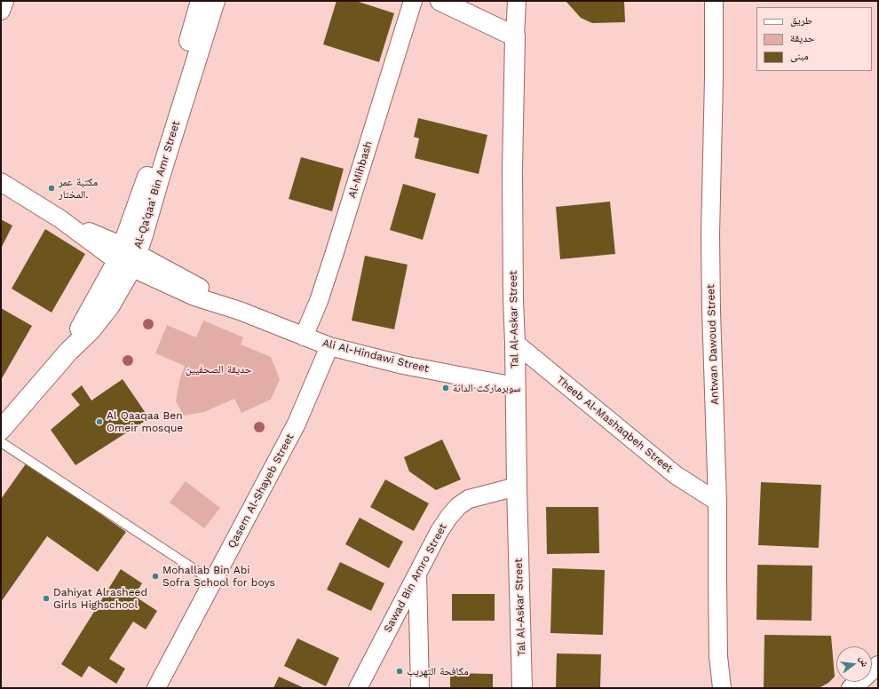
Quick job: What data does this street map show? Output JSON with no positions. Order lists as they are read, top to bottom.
{
  "streets": {
    "street": [
      "Al-Mihbash",
      "Al-Qa’qaa’ Bin Amr Street",
      "Tal Al-Askar Street",
      "Antwan Dawoud Street",
      "Ali Al-Hindawi Street",
      "Theeb Al-Mashaqbeh Street",
      "Qasem Al-Shayeb Street",
      "Sawad Bin Amro Street"
    ]
  },
  "crossings": [
    ["Al-Mihbash", "Ali Al-Hindawi Street"],
    ["Al-Qa’qaa’ Bin Amr Street", "Ali Al-Hindawi Street"],
    ["Tal Al-Askar Street", "Ali Al-Hindawi Street"],
    ["Tal Al-Askar Street", "Theeb Al-Mashaqbeh Street"],
    ["Tal Al-Askar Street", "Sawad Bin Amro Street"],
    ["Antwan Dawoud Street", "Theeb Al-Mashaqbeh Street"],
    ["Ali Al-Hindawi Street", "Qasem Al-Shayeb Street"]
  ],
  "parks": ["حديقة الصحفيين"],
  "places": [
    "مكتبة عمر المختار.",
    "سوبرماركت الدانة",
    "Al Qaaqaa Ben Omeir mosque",
    "Mohallab Bin Abi Sofra School for boys",
    "Dahiyat Alrasheed Girls Highschool",
    "مكافحة التهريب"
  ],
  "legend": ["طريق", "حديقة", "مبنى"],
  "north": "right"
}
